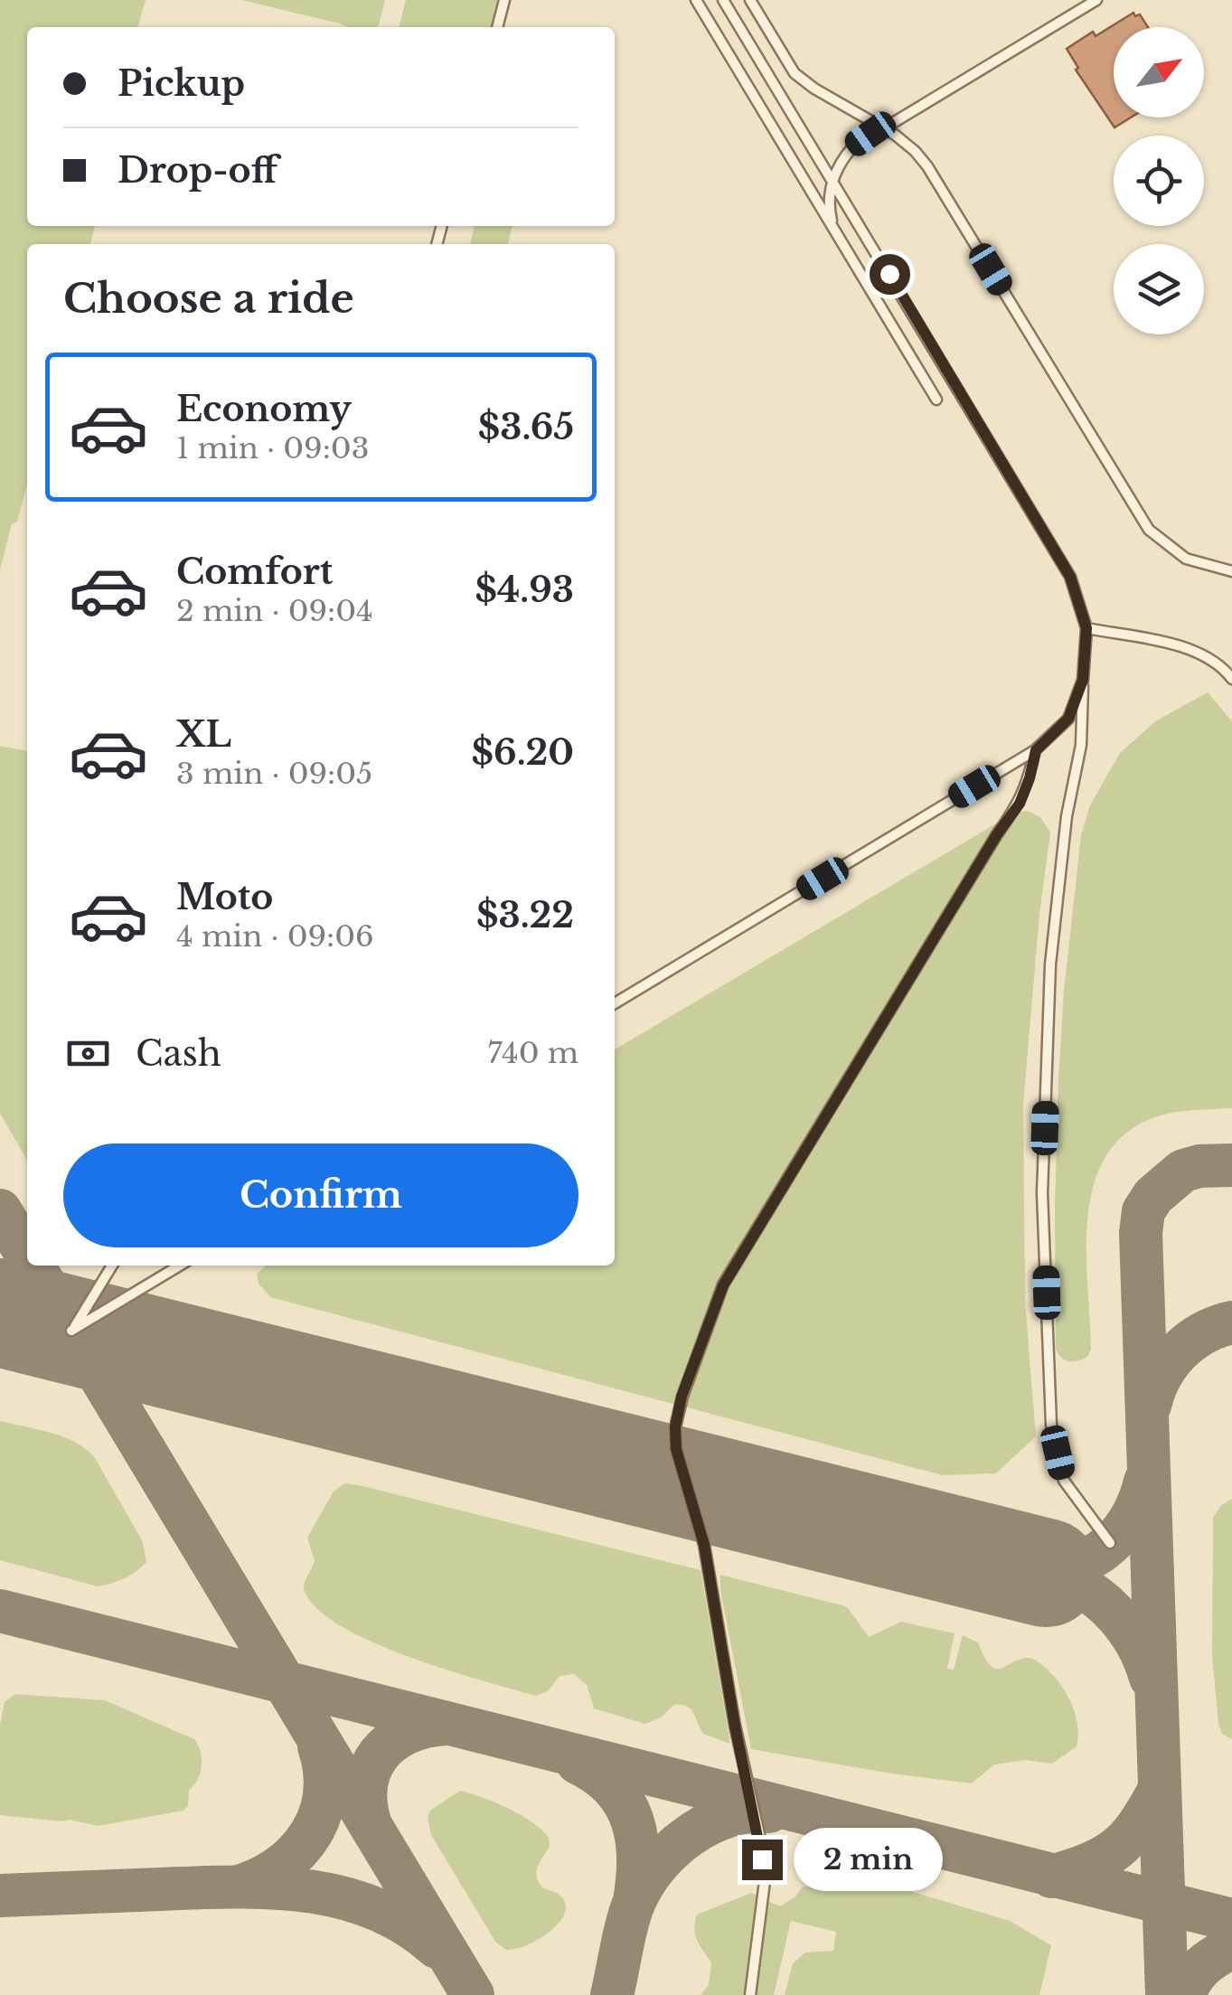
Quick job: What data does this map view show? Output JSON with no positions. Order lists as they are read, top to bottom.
{
  "north": "top right",
  "page": {
    "banner": ["Pickup", "Drop-off"],
    "heading": "Choose a ride",
    "list": [
      {
        "name": "Economy",
        "note": "1 min · 09:03",
        "value": "$3.65"
      },
      {
        "name": "Comfort",
        "note": "2 min · 09:04",
        "value": "$4.93"
      },
      {
        "name": "XL",
        "note": "3 min · 09:05",
        "value": "$6.20"
      },
      {
        "name": "Moto",
        "note": "4 min · 09:06",
        "value": "$3.22"
      }
    ],
    "pay": ["Cash", "740 m"],
    "buttons": "Confirm",
    "bubble": "2 min"
  }
}
